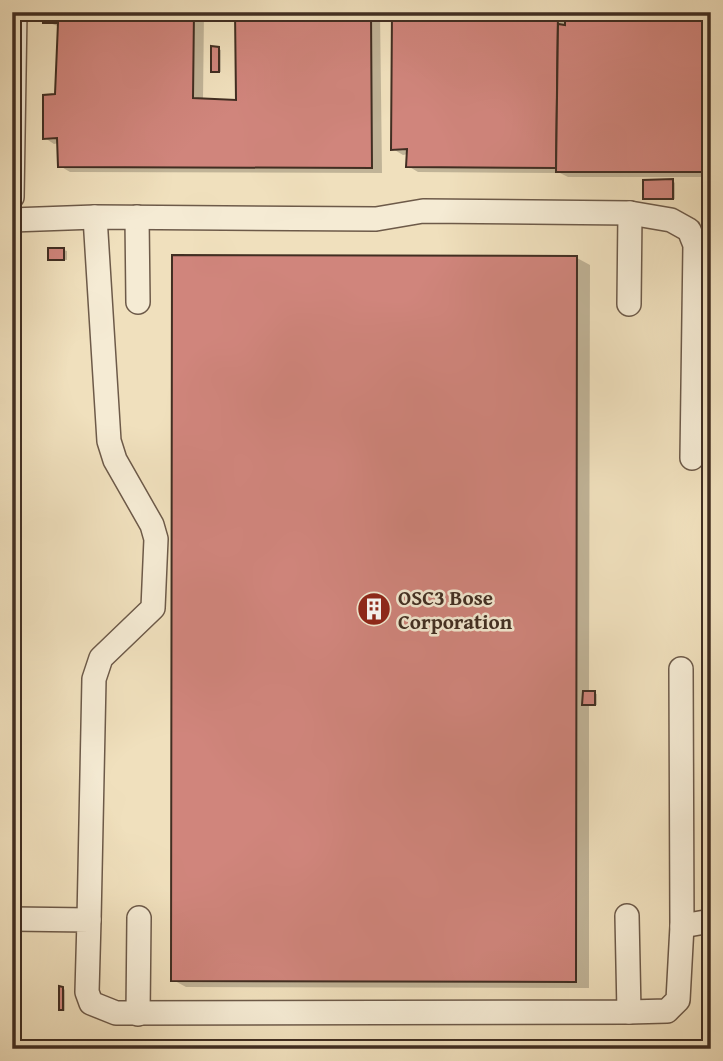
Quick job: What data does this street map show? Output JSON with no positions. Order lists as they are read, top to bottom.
{
  "places": {
    "building": ["OSC3 Bose Corporation"]
  }
}
